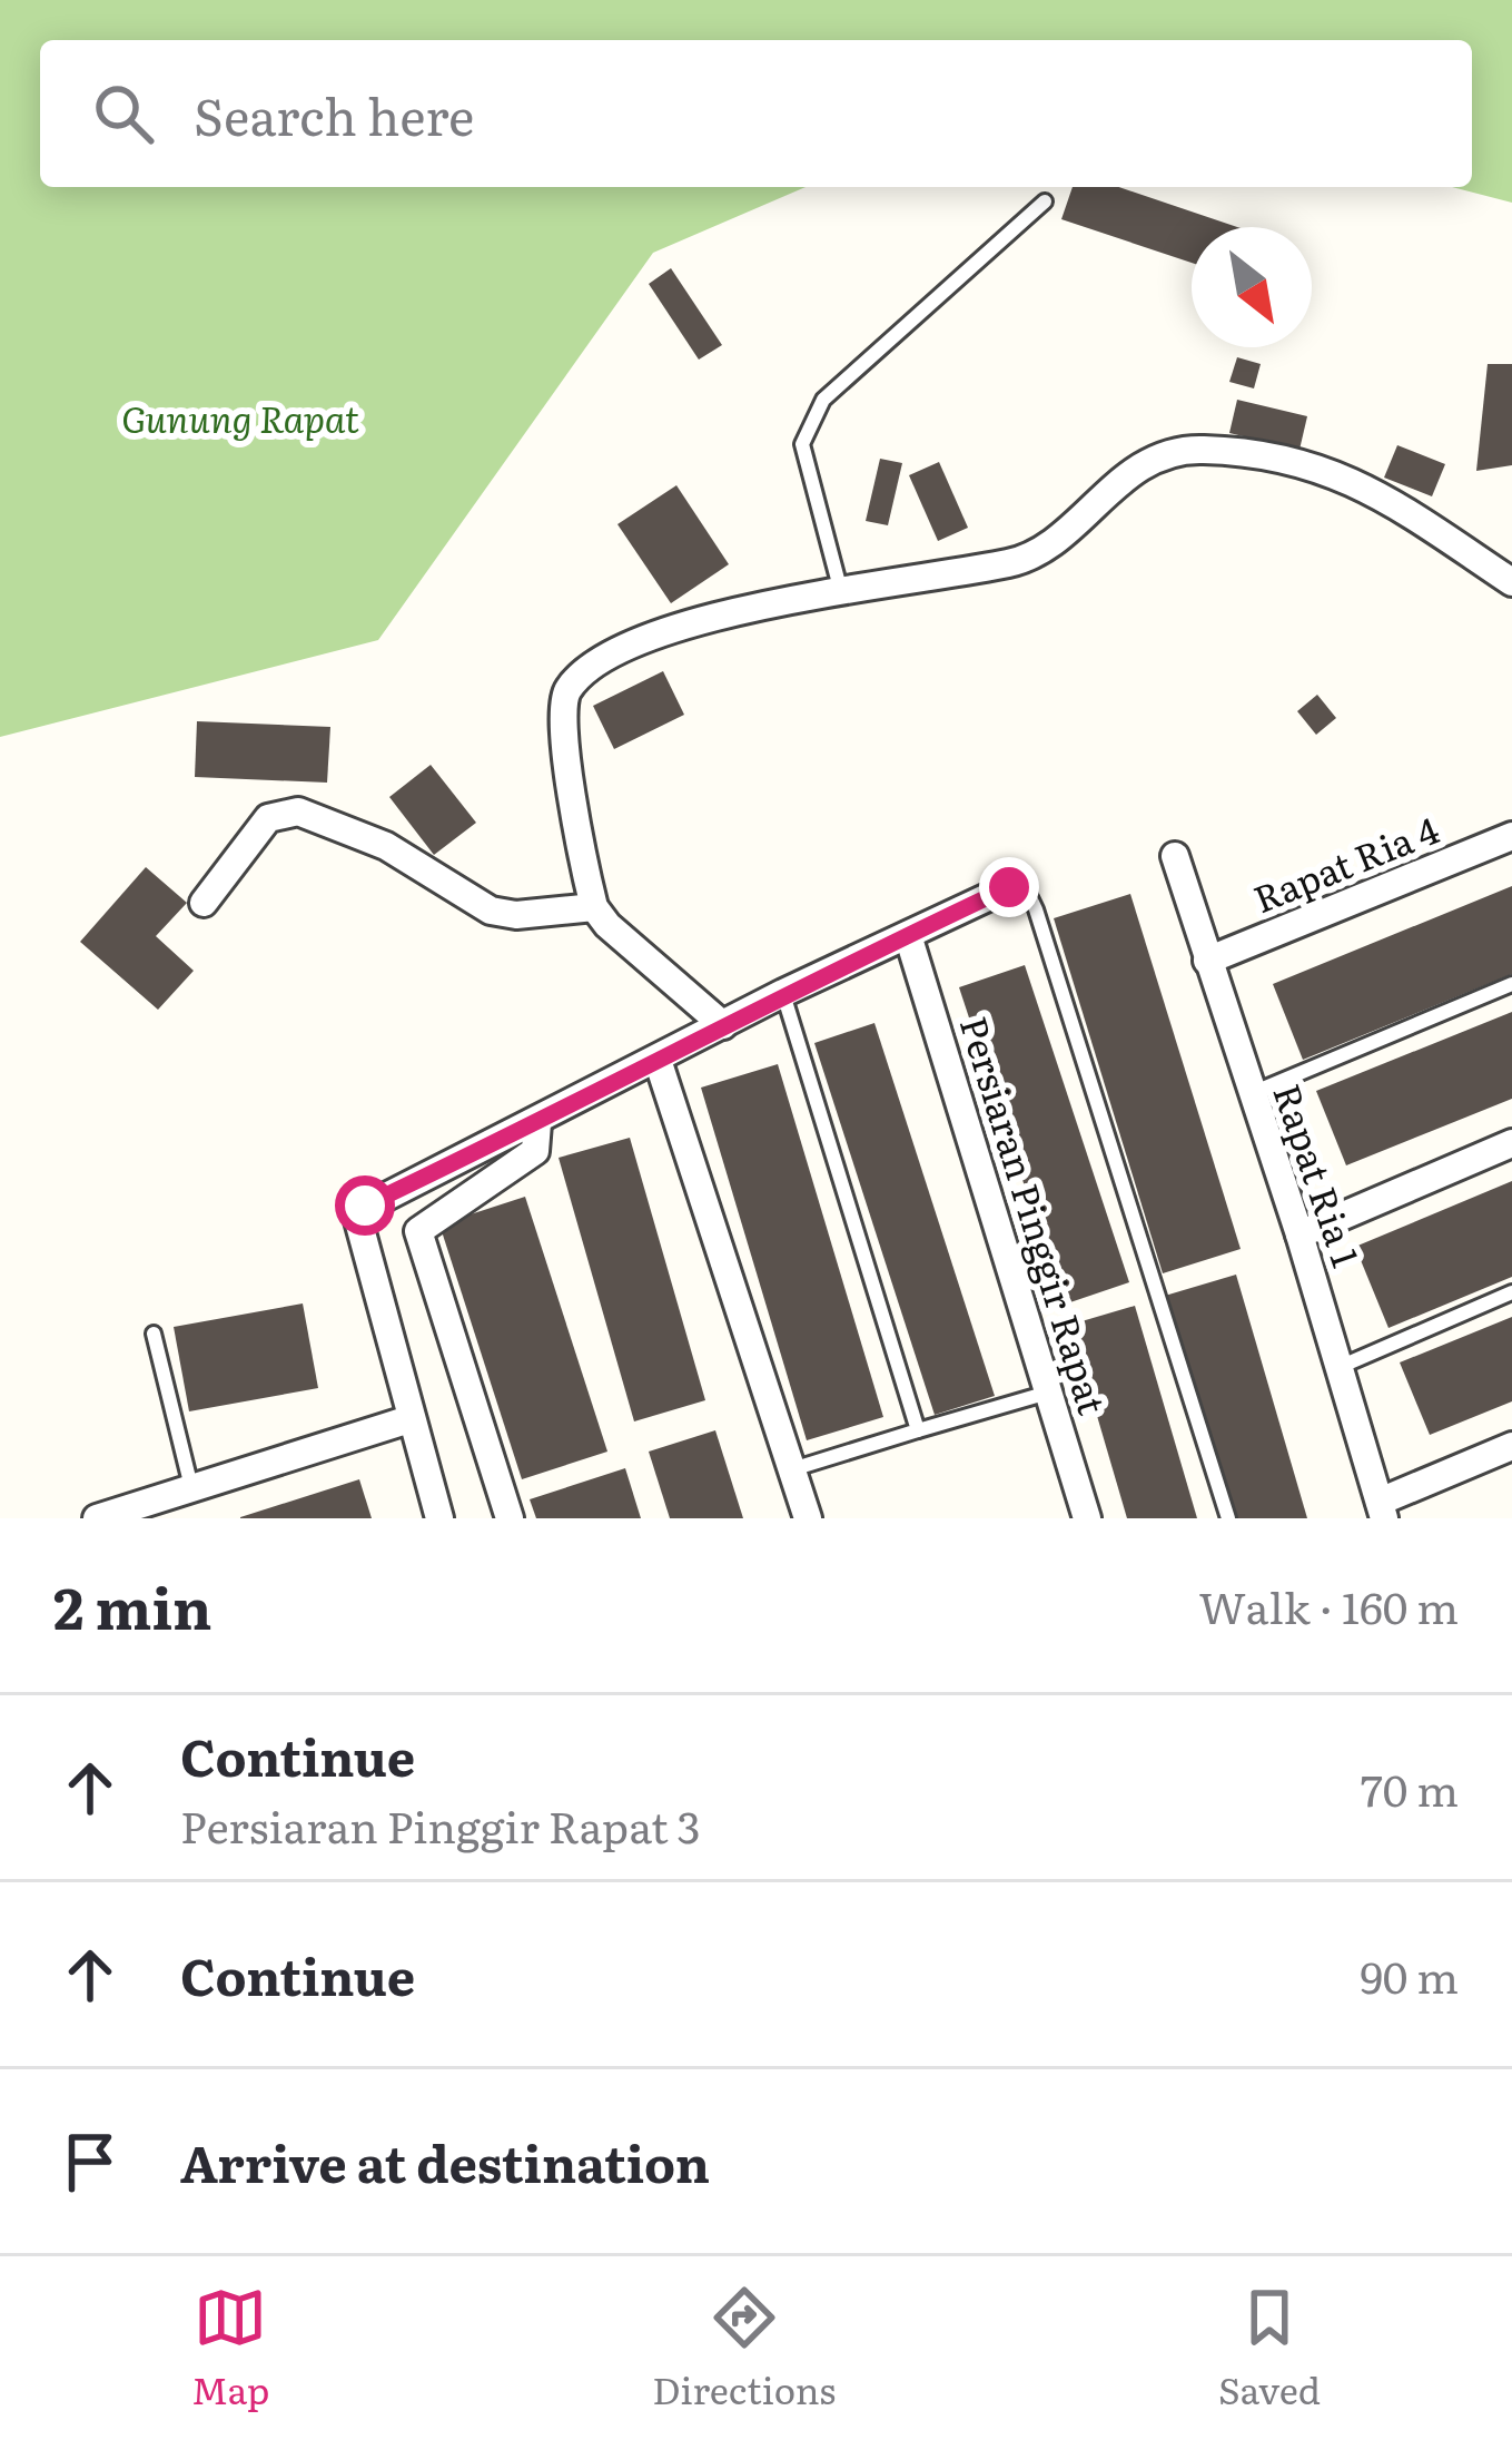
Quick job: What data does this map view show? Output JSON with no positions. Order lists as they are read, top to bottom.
{
  "streets": {
    "street": ["Rapat Ria 4", "Rapat Ria 1", "Persiaran Pinggir Rapat"]
  },
  "crossings": [
    ["Rapat Ria 4", "Rapat Ria 1"]
  ],
  "parks": ["Gunung Rapat"],
  "north": "bottom right",
  "page": {
    "search": "Search here",
    "heading": ["2 min", "Walk · 160 m"],
    "list": [
      ["Continue", "Persiaran Pinggir Rapat 3", "70 m"],
      ["Continue", "90 m"],
      "Arrive at destination"
    ],
    "nav": ["Map", "Directions", "Saved"]
  }
}
